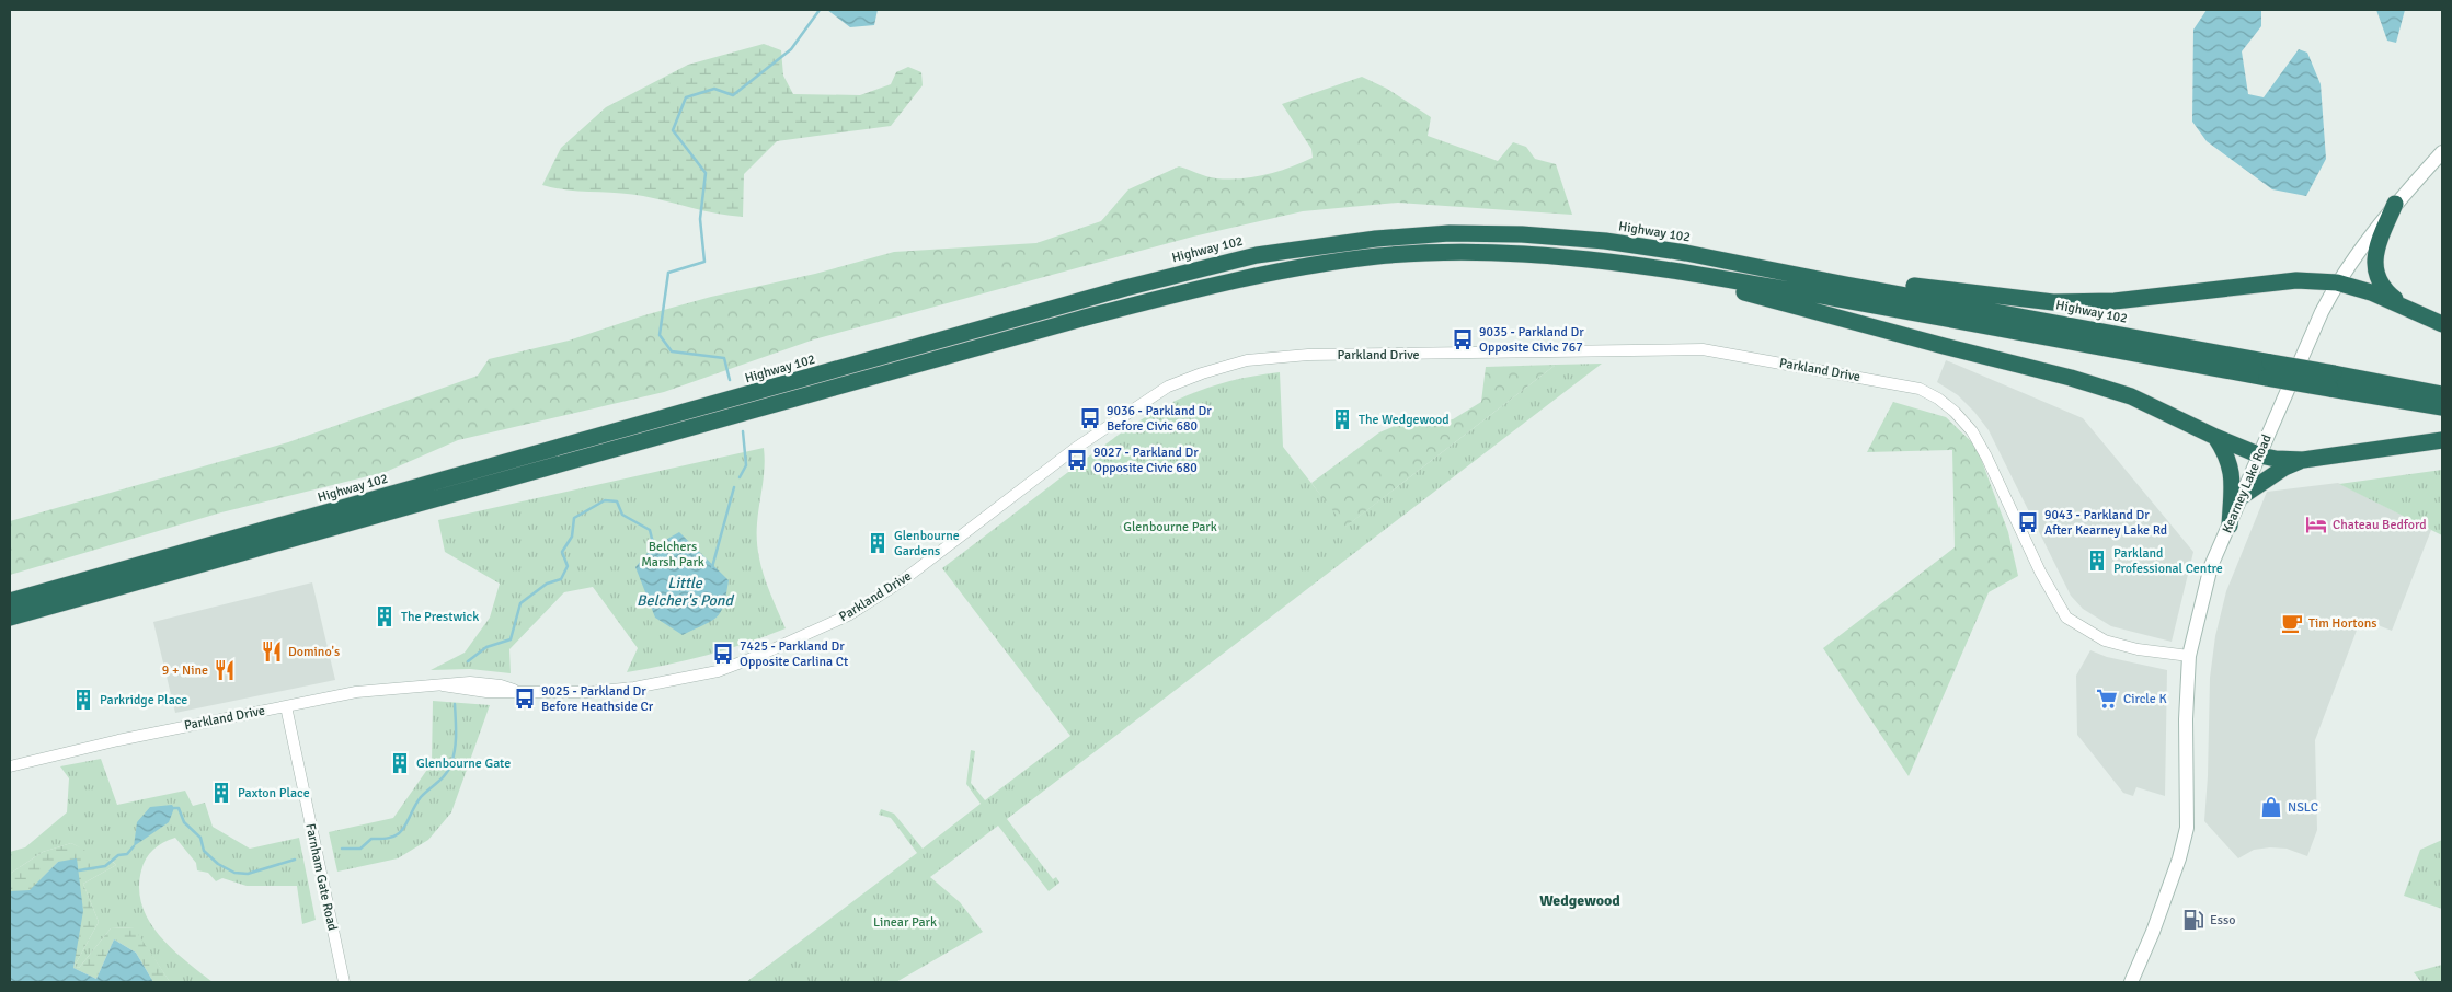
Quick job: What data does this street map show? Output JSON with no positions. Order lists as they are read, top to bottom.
{
  "streets": {
    "highway": ["Highway 102"],
    "main road": ["Kearney Lake Road"],
    "street": ["Parkland Drive", "Farnham Gate Road"]
  },
  "crossings": [
    ["Parkland Drive", "Kearney Lake Road"],
    ["Parkland Drive", "Farnham Gate Road"]
  ],
  "districts": ["Wedgewood"],
  "water": ["Little Belcher's Pond"],
  "parks": ["Glenbourne Park", "Belchers Marsh Park", "Linear Park"],
  "places": {
    "bus stop": [
      "9035 - Parkland Dr Opposite Civic 767",
      "9036 - Parkland Dr Before Civic 680",
      "9027 - Parkland Dr Opposite Civic 680",
      "9043 - Parkland Dr After Kearney Lake Rd",
      "7425 - Parkland Dr Opposite Carlina Ct",
      "9025 - Parkland Dr Before Heathside Cr"
    ],
    "building": [
      "The Wedgewood",
      "Glenbourne Gardens",
      "Parkland Professional Centre",
      "The Prestwick",
      "Parkridge Place",
      "Glenbourne Gate",
      "Paxton Place"
    ],
    "hotel": ["Chateau Bedford"],
    "cafe": ["Tim Hortons"],
    "restaurant": ["Domino's", "9 + Nine"],
    "supermarket": ["Circle K"],
    "shop": ["NSLC"],
    "fuel station": ["Esso"]
  }
}
